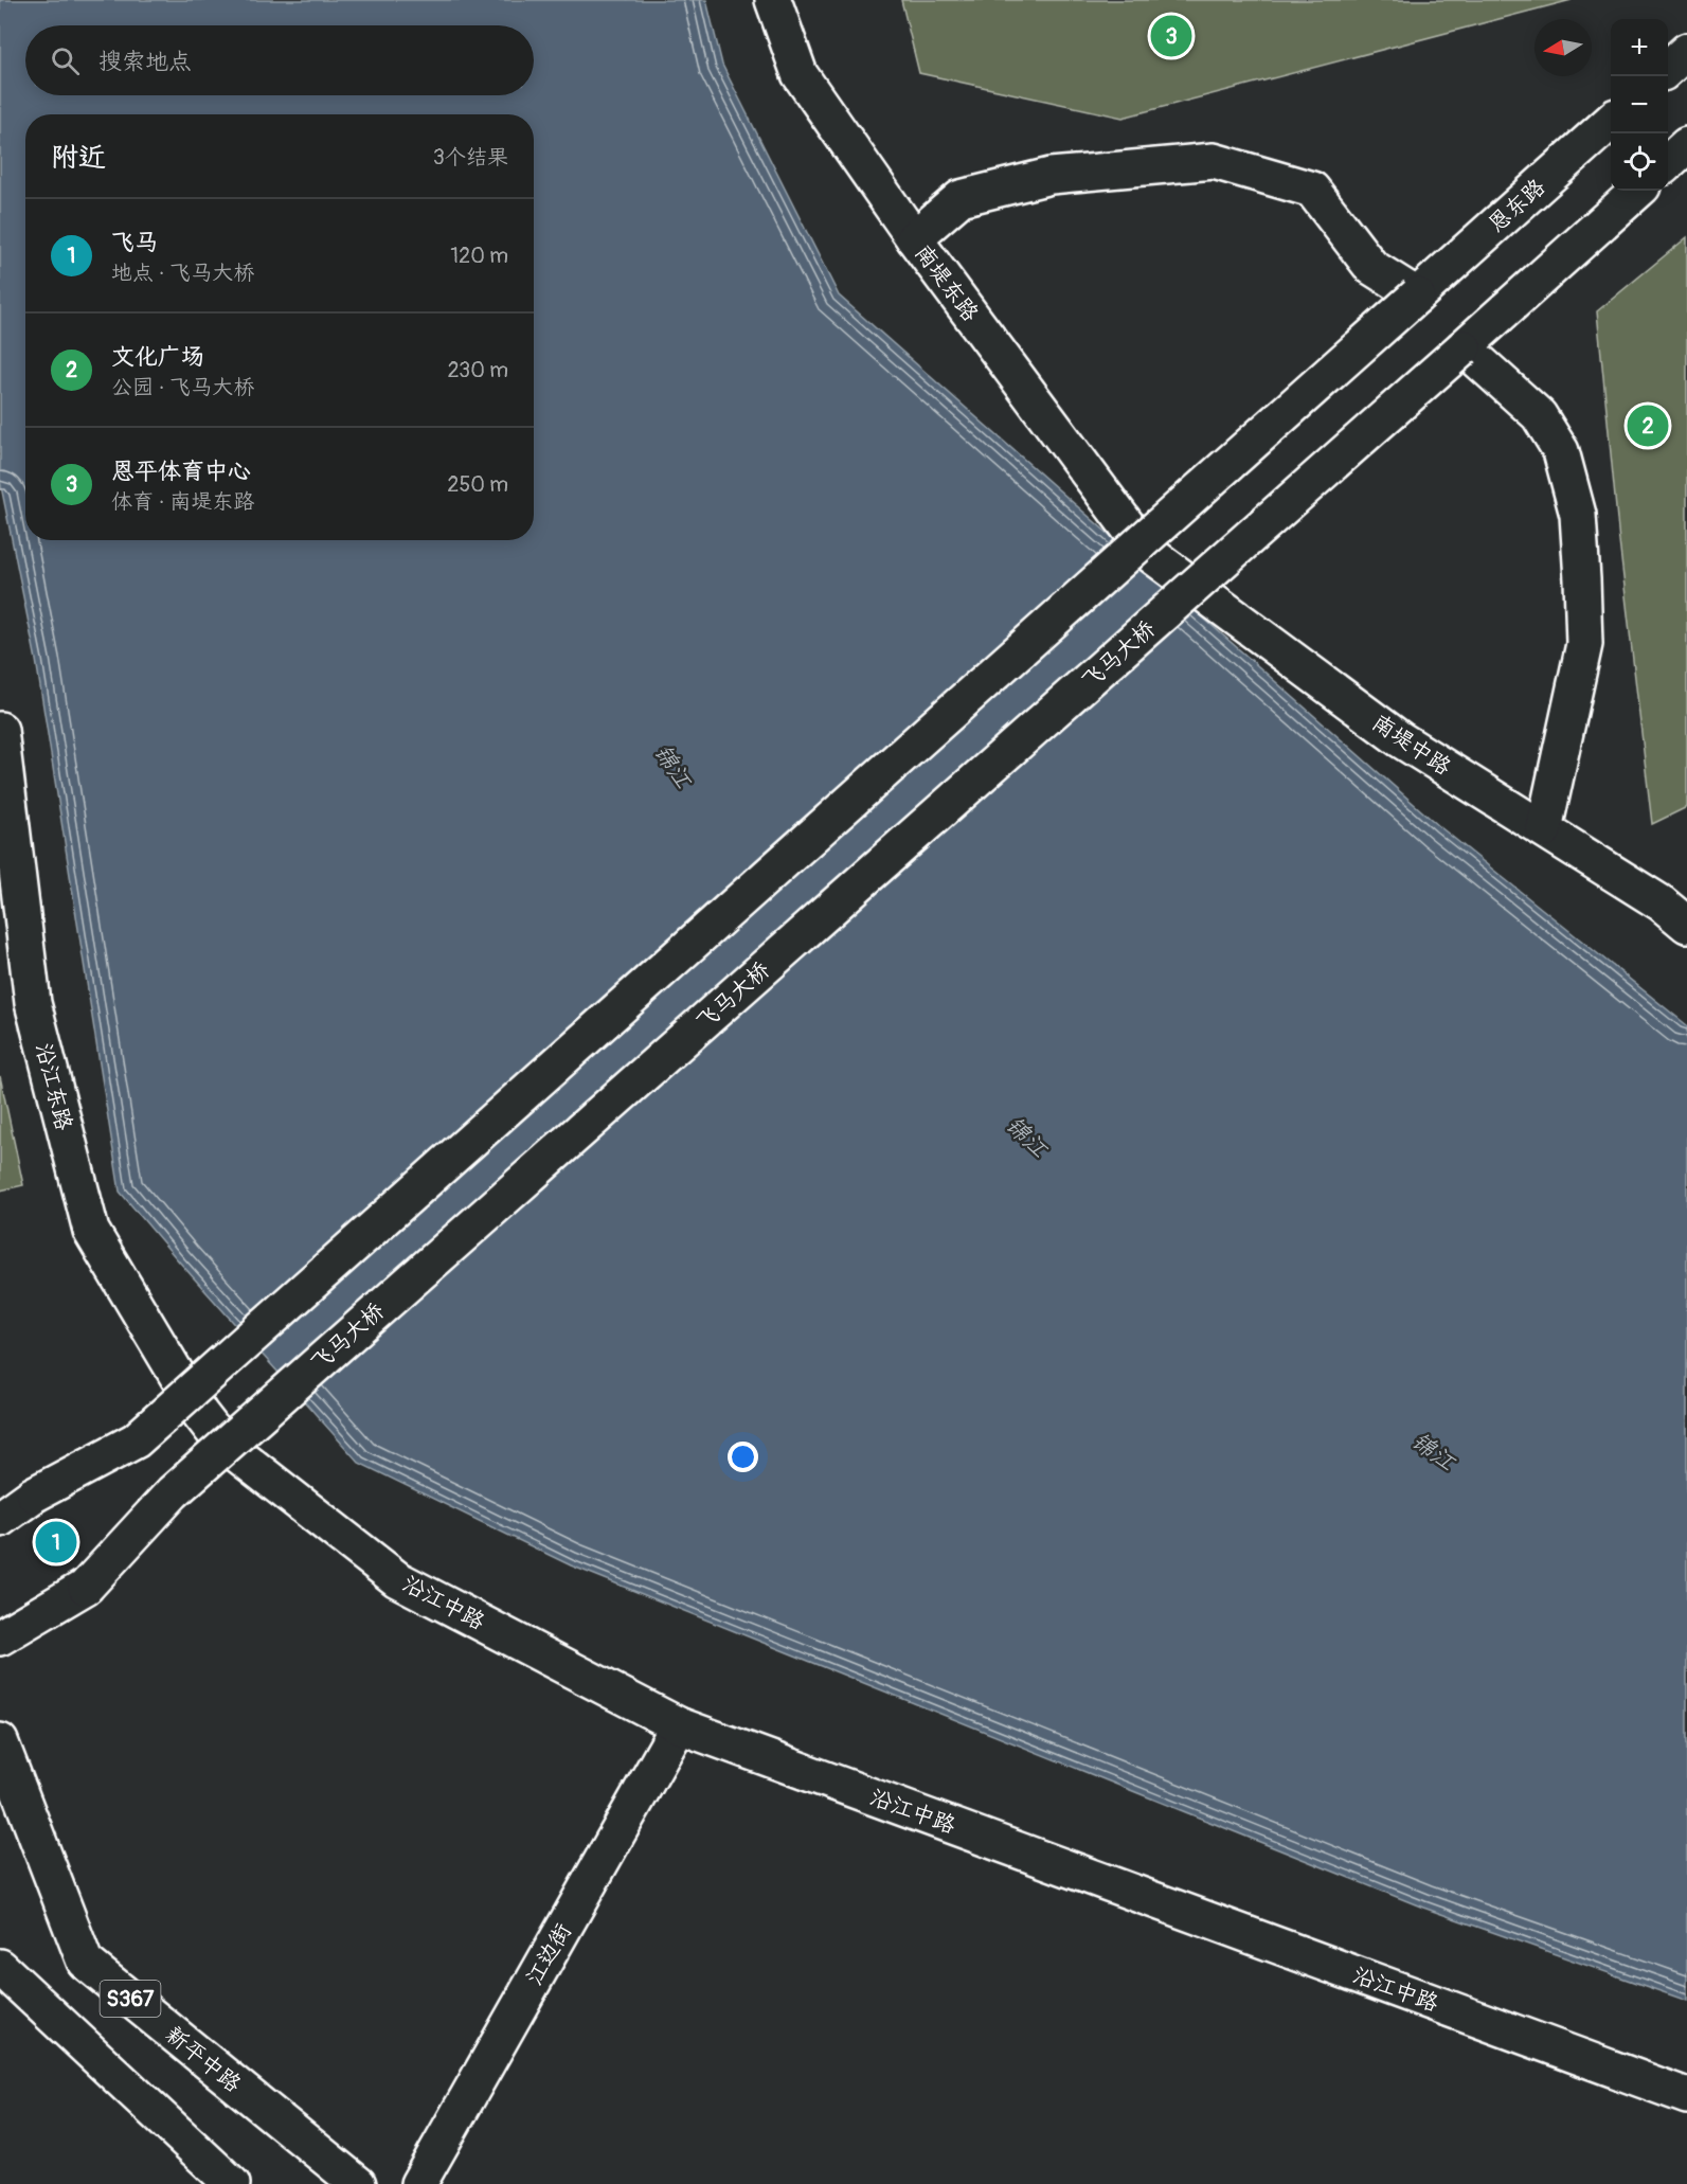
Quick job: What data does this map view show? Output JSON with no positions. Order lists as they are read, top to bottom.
{
  "streets": {
    "main road": [
      "恩东路",
      "南堤东路",
      "飞马大桥",
      "南堤中路",
      "沿江东路",
      "沿江中路",
      "江边街",
      "S367",
      "新平中路"
    ]
  },
  "crossings": [
    ["南堤东路", "南堤中路"],
    ["沿江东路", "沿江中路"],
    ["沿江中路", "江边街"]
  ],
  "water": ["锦江"],
  "north": "left",
  "page": {
    "pins": ["3", "2", "1"],
    "map_buttons": ["+", "−"],
    "search": "搜索地点",
    "heading": ["附近", "3个结果"],
    "list": [
      {
        "mark": "1",
        "name": "飞马",
        "note": "地点 · 飞马大桥",
        "value": "120 m"
      },
      {
        "mark": "2",
        "name": "文化广场",
        "note": "公园 · 飞马大桥",
        "value": "230 m"
      },
      {
        "mark": "3",
        "name": "恩平体育中心",
        "note": "体育 · 南堤东路",
        "value": "250 m"
      }
    ]
  }
}
